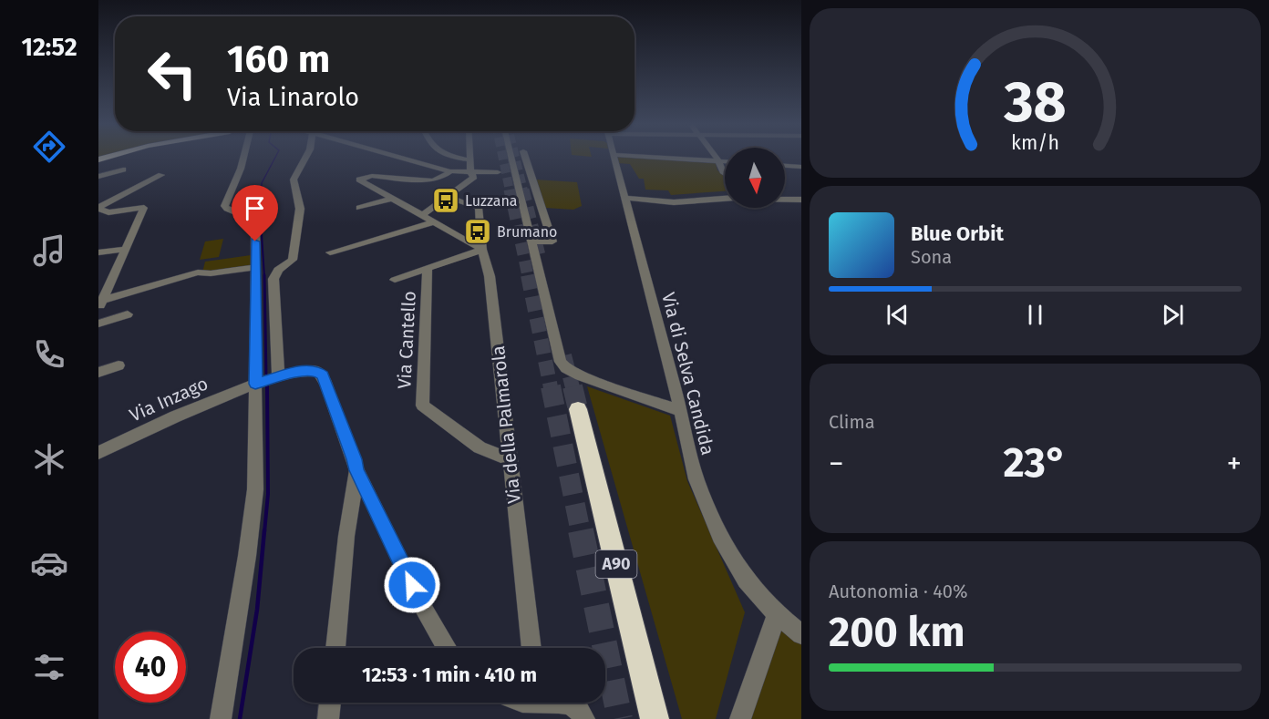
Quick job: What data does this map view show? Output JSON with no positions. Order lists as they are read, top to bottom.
{
  "streets": {
    "highway": ["A90"],
    "street": [
      "Via Cantello",
      "Via di Selva Candida",
      "Via Inzago",
      "Via della Palmarola"
    ]
  },
  "crossings": [
    ["Via Cantello", "Via della Palmarola"]
  ],
  "places": {
    "bus stop": ["Luzzana", "Brumano"]
  },
  "north": "bottom",
  "page": {
    "tabs": "12:52",
    "turn": ["160 m", "Via Linarolo"],
    "song": ["Blue Orbit", "Sona"],
    "tile": [
      "Clima",
      ["Autonomia · 40%", "200 km"]
    ],
    "heat": ["−", "23°", "+"],
    "limit": "40",
    "trip": "12:53 · 1 min · 410 m",
    "gauge": ["38", "km/h"]
  }
}
